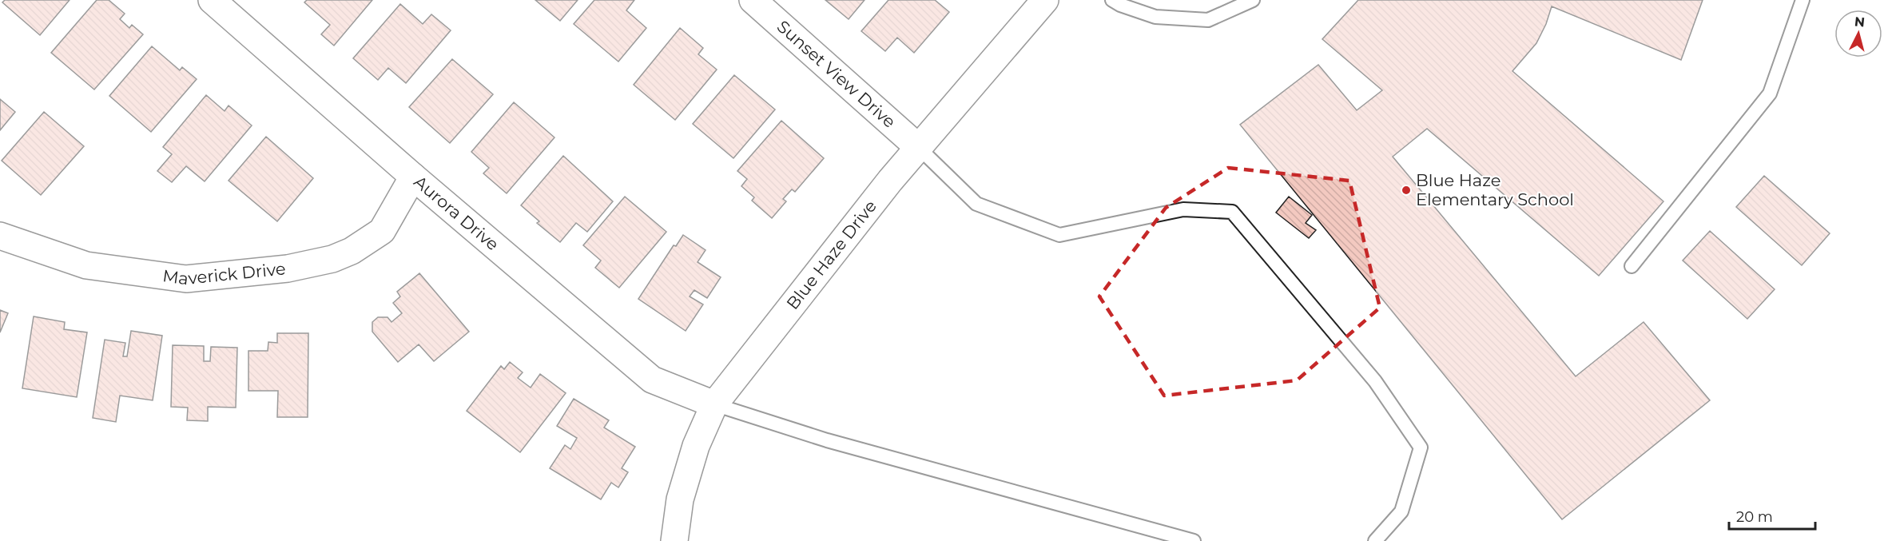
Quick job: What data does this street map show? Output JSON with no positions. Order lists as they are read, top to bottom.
{
  "streets": {
    "street": [
      "Sunset View Drive",
      "Aurora Drive",
      "Blue Haze Drive",
      "Maverick Drive"
    ]
  },
  "crossings": [
    ["Sunset View Drive", "Blue Haze Drive"],
    ["Aurora Drive", "Blue Haze Drive"],
    ["Aurora Drive", "Maverick Drive"]
  ],
  "places": ["Blue Haze Elementary School"],
  "scale_bar": "20 m",
  "north": "top"
}
